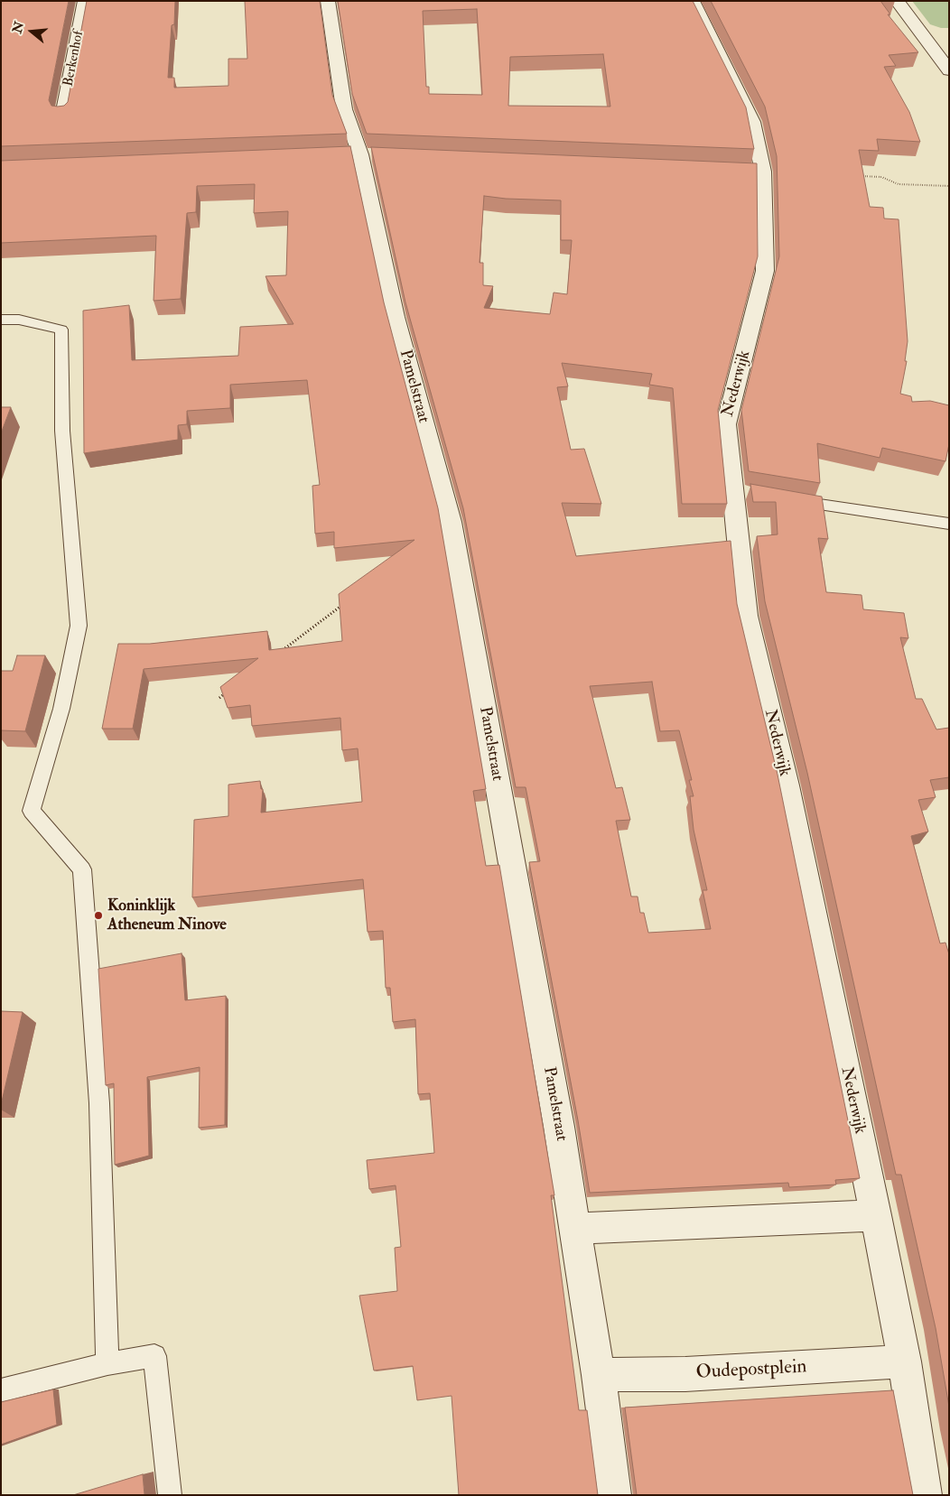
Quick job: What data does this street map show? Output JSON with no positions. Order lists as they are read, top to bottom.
{
  "streets": {
    "street": [
      "Berkenhof",
      "Nederwijk",
      "Pamelstraat",
      "Oudepostplein"
    ]
  },
  "crossings": [
    ["Nederwijk", "Oudepostplein"],
    ["Pamelstraat", "Oudepostplein"]
  ],
  "places": ["Koninklijk Atheneum Ninove"],
  "north": "left"
}
